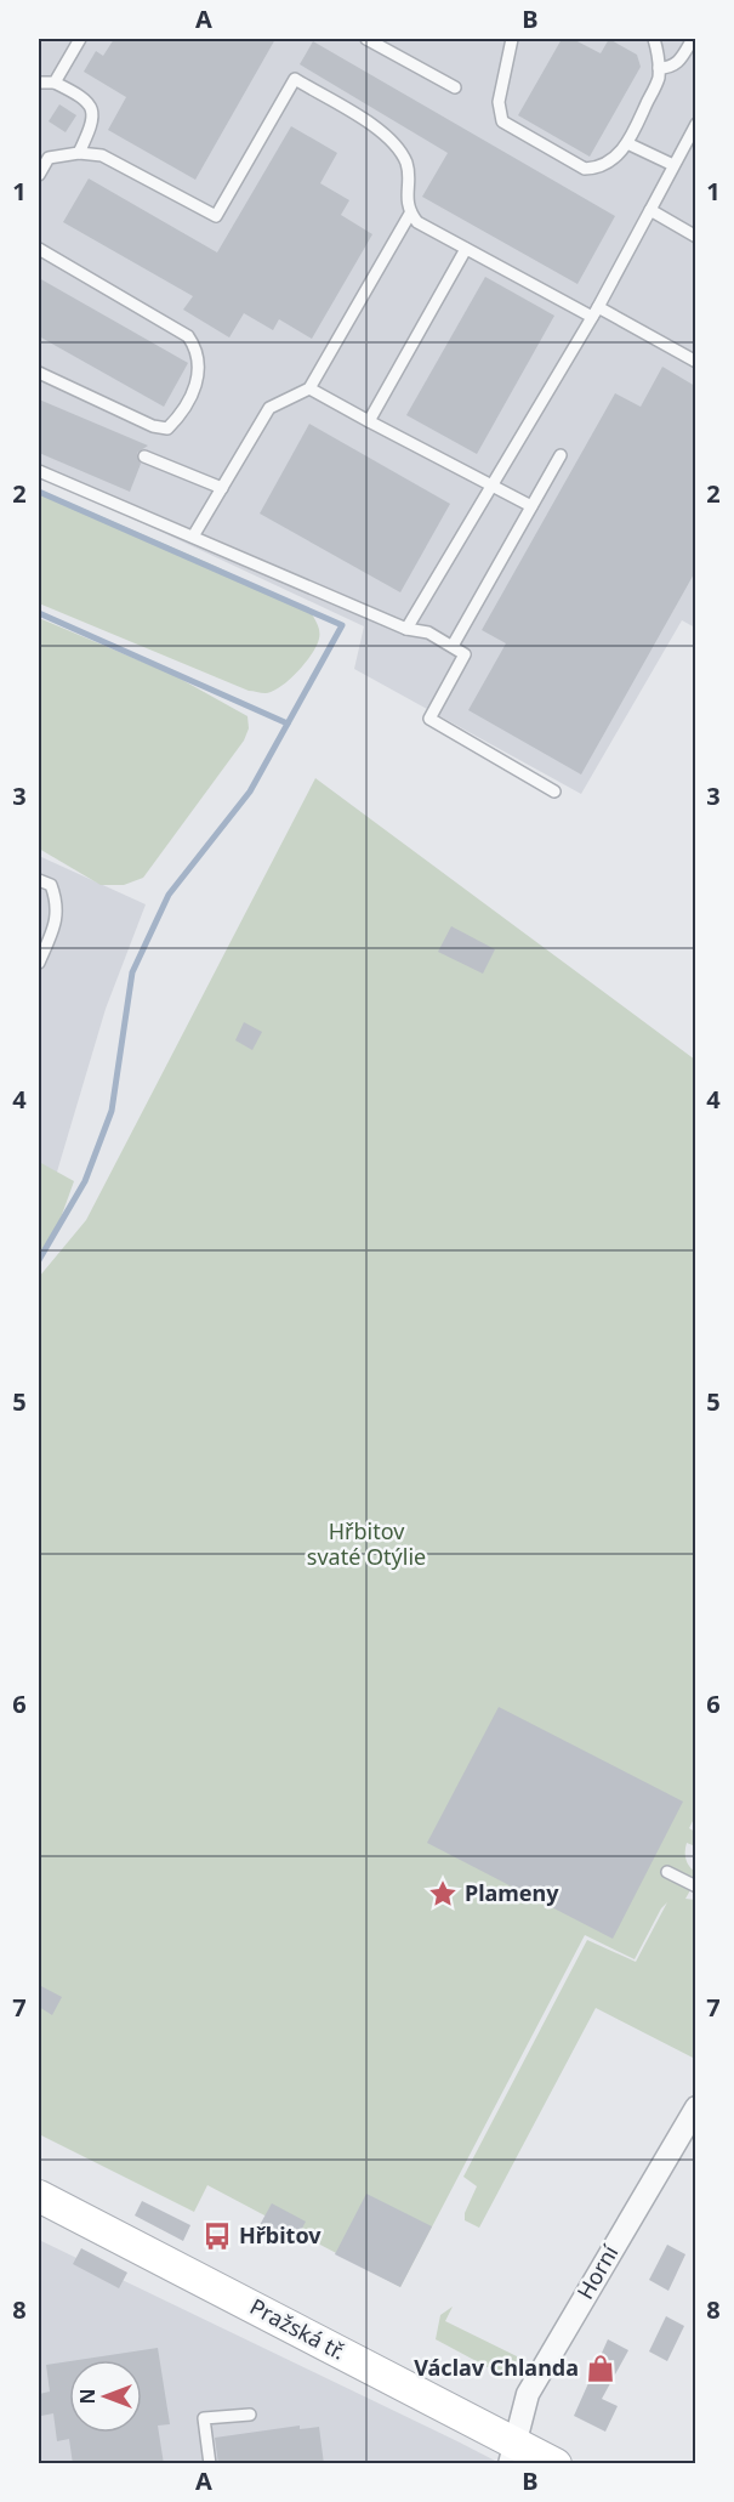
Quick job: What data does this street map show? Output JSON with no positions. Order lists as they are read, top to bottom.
{
  "streets": {
    "main road": ["Pražská tř."],
    "street": ["Horní"]
  },
  "crossings": [
    ["Horní", "Pražská tř."]
  ],
  "parks": ["Hřbitov svaté Otýlie"],
  "places": {
    "place": ["Plameny"],
    "bus stop": ["Hřbitov"],
    "shop": ["Václav Chlanda"]
  },
  "north": "left",
  "grid": {
    "columns": ["A", "B"],
    "rows": [
      "1",
      "2",
      "3",
      "4",
      "5",
      "6",
      "7",
      "8"
    ]
  }
}
